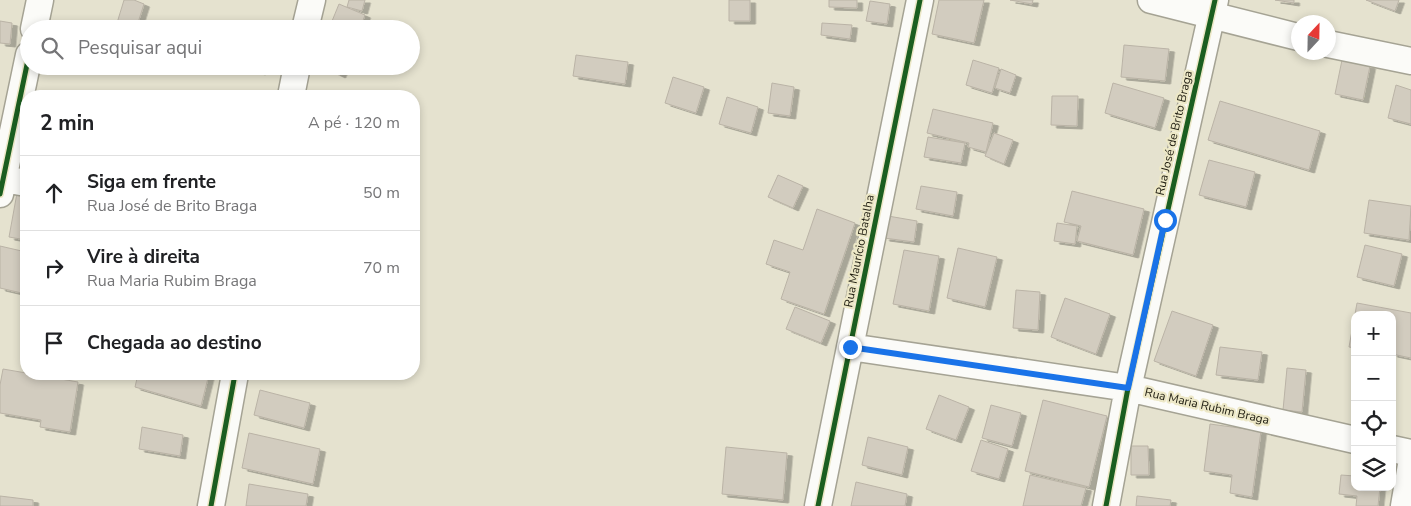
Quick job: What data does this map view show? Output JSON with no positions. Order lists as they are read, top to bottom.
{
  "streets": {
    "street": ["Rua José de Brito Braga", "Rua Maurício Batalha", "Rua Maria Rubim Braga"]
  },
  "crossings": [
    ["Rua José de Brito Braga", "Rua Maria Rubim Braga"],
    ["Rua Maurício Batalha", "Rua Maria Rubim Braga"]
  ],
  "north": "top",
  "page": {
    "search": "Pesquisar aqui",
    "heading": ["2 min", "A pé · 120 m"],
    "list": [
      ["Siga em frente", "Rua José de Brito Braga", "50 m"],
      ["Vire à direita", "Rua Maria Rubim Braga", "70 m"],
      "Chegada ao destino"
    ],
    "map_buttons": ["+", "−"]
  }
}
